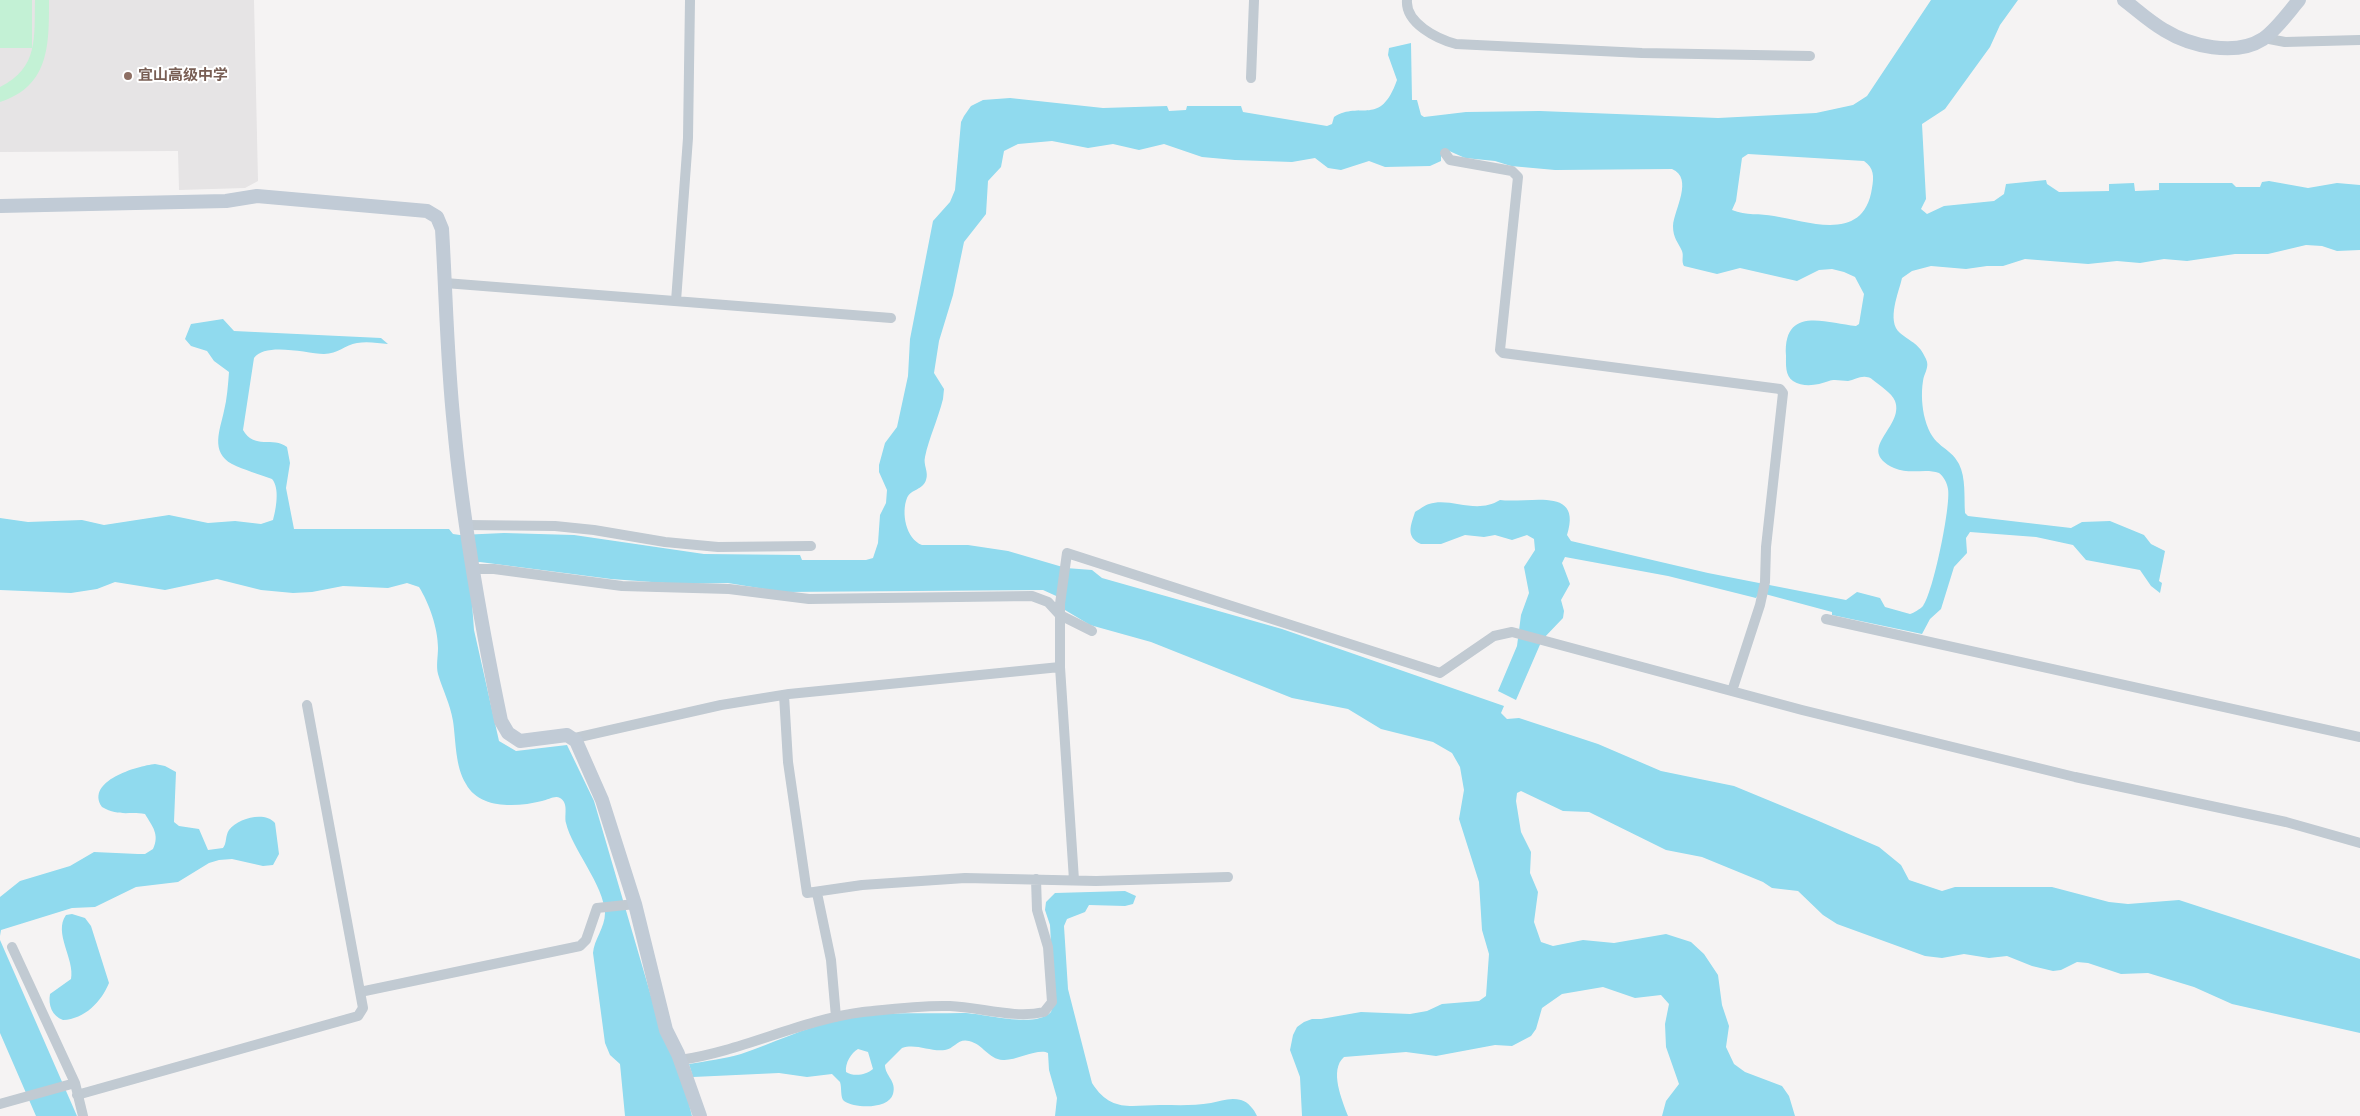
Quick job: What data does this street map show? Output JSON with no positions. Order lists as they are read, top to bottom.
{
  "places": ["宜山高级中学"]
}
